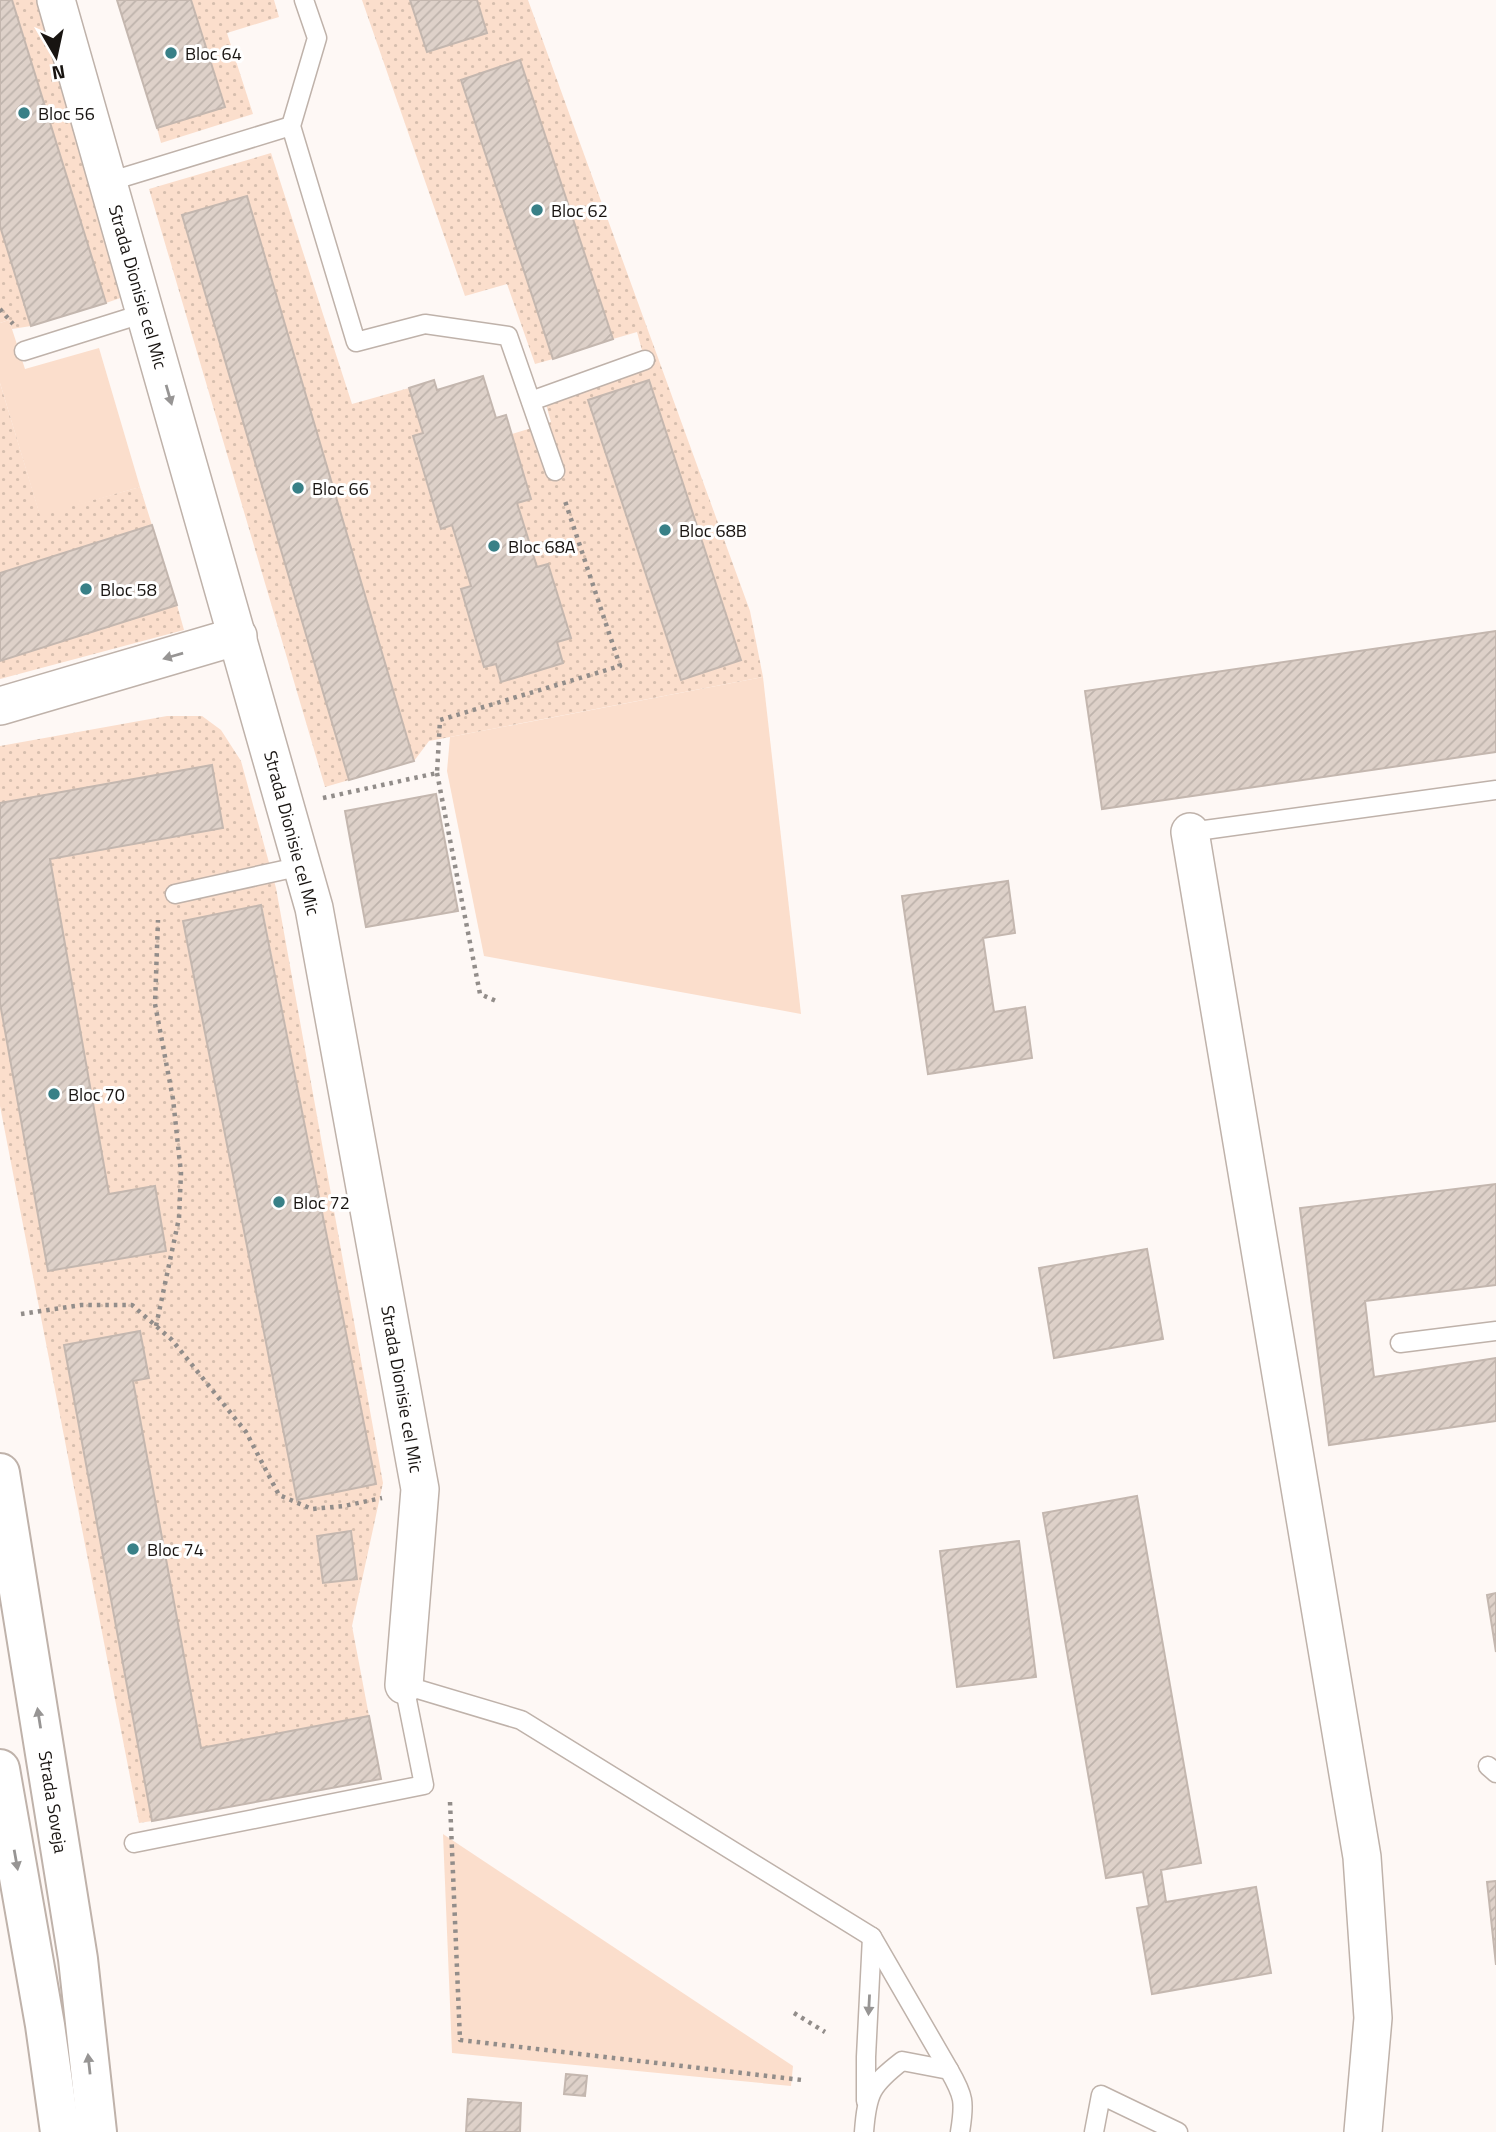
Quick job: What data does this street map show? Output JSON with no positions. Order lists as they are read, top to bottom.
{
  "streets": {
    "main road": ["Strada Soveja"],
    "street": ["Strada Dionisie cel Mic"]
  },
  "places": [
    "Bloc 64",
    "Bloc 56",
    "Bloc 62",
    "Bloc 66",
    "Bloc 68B",
    "Bloc 68A",
    "Bloc 58",
    "Bloc 70",
    "Bloc 72",
    "Bloc 74"
  ],
  "north": "bottom"
}
